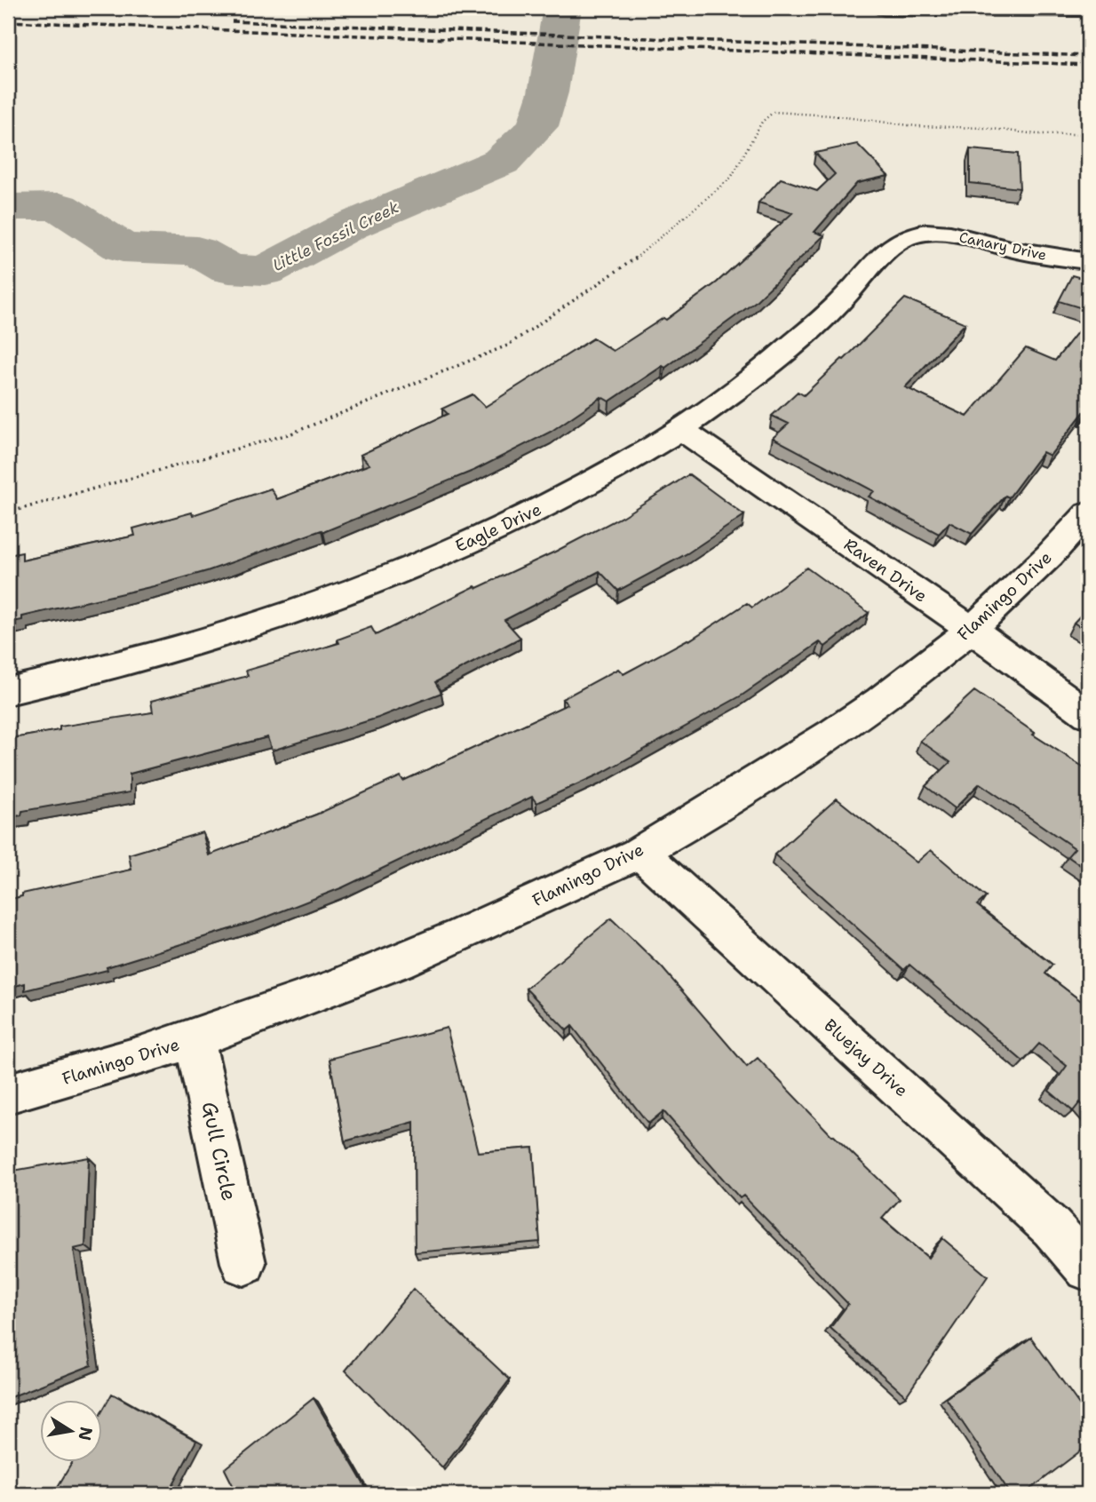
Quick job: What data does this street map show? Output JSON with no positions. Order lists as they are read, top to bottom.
{
  "streets": {
    "street": [
      "Canary Drive",
      "Eagle Drive",
      "Raven Drive",
      "Flamingo Drive",
      "Bluejay Drive",
      "Gull Circle"
    ]
  },
  "crossings": [
    ["Canary Drive", "Eagle Drive"],
    ["Eagle Drive", "Raven Drive"],
    ["Raven Drive", "Flamingo Drive"],
    ["Flamingo Drive", "Bluejay Drive"],
    ["Flamingo Drive", "Gull Circle"]
  ],
  "water": ["Little Fossil Creek"],
  "north": "right"
}
